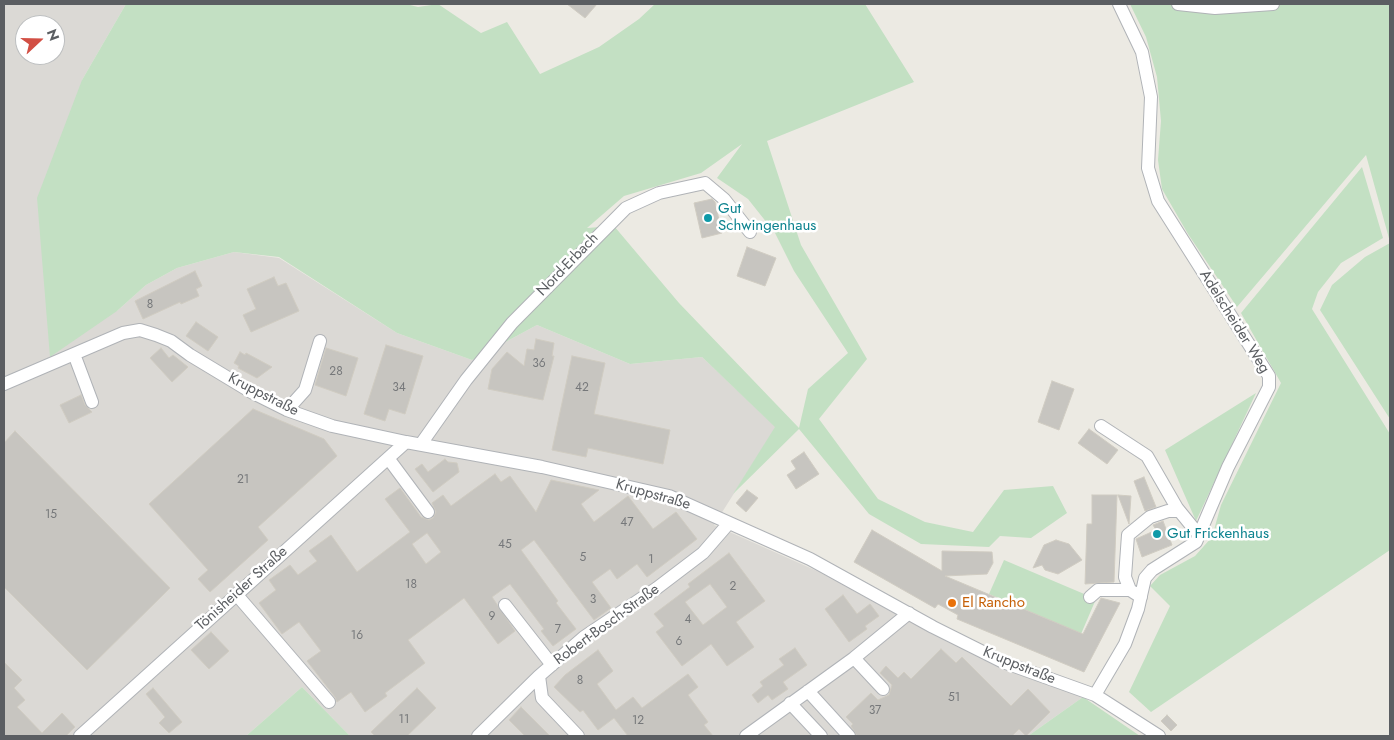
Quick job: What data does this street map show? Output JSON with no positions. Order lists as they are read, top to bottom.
{
  "streets": {
    "street": [
      "Nord-Erbach",
      "Adelscheider Weg",
      "Kruppstraße",
      "Tönisheider Straße",
      "Robert-Bosch-Straße"
    ]
  },
  "crossings": [
    ["Nord-Erbach", "Kruppstraße"],
    ["Adelscheider Weg", "Kruppstraße"],
    ["Kruppstraße", "Tönisheider Straße"],
    ["Kruppstraße", "Robert-Bosch-Straße"]
  ],
  "places": ["Gut Schwingenhaus", "Gut Frickenhaus", "El Rancho"],
  "house_numbers": [
    "8",
    "36",
    "28",
    "34",
    "42",
    "21",
    "15",
    "47",
    "45",
    "5",
    "1",
    "18",
    "2",
    "3",
    "9",
    "4",
    "7",
    "16",
    "6",
    "8",
    "51",
    "37",
    "11",
    "12"
  ],
  "north": "right"
}
